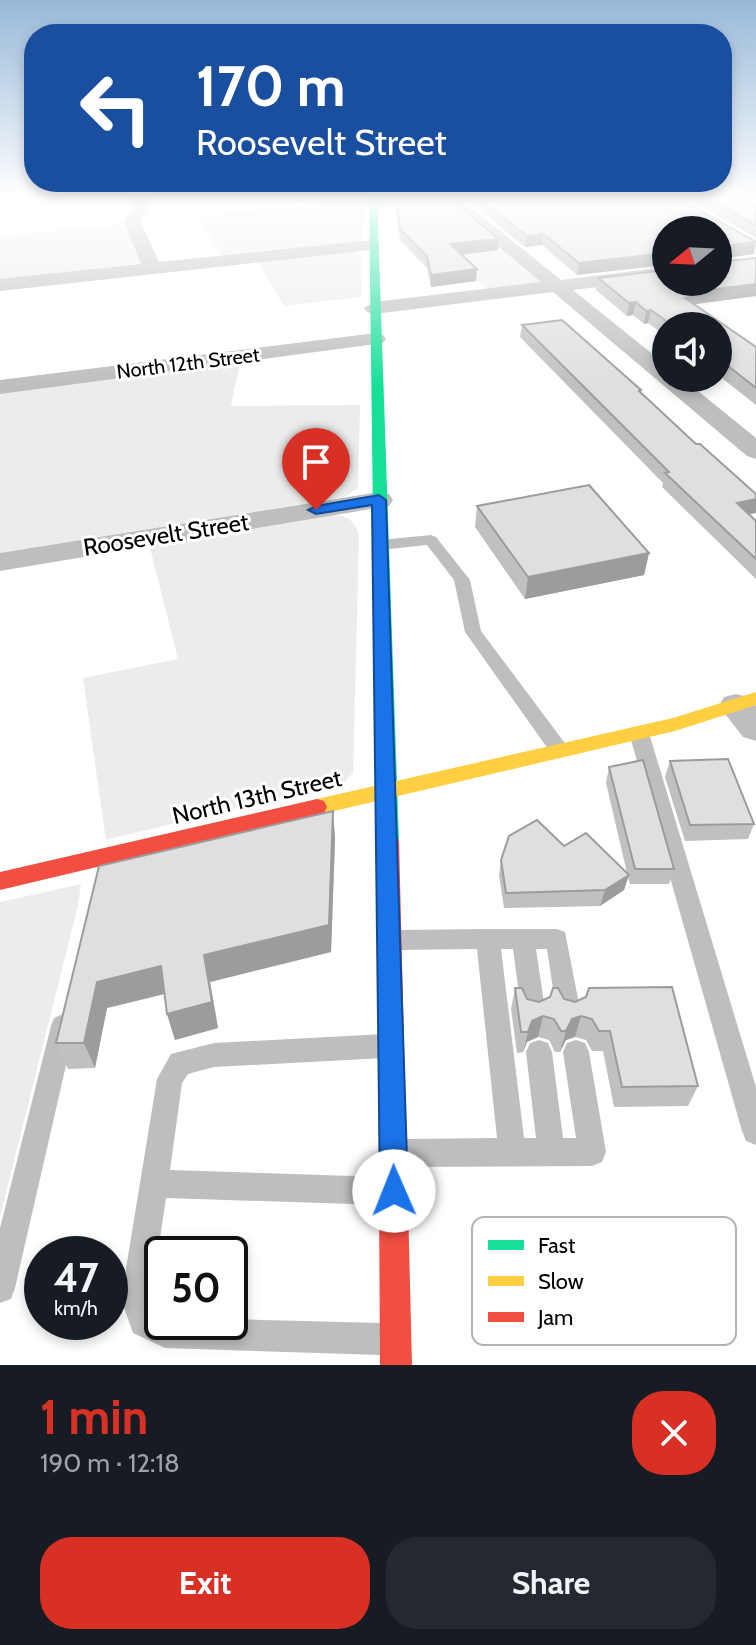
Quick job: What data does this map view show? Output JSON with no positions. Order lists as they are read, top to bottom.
{
  "streets": {
    "main road": ["North 13th Street"],
    "street": ["North 12th Street", "Roosevelt Street"]
  },
  "legend": ["Fast", "Slow", "Jam"],
  "north": "left",
  "page": {
    "turn": ["170 m", "Roosevelt Street"],
    "speed": "47 km/h",
    "limit": "50",
    "heading": ["1 min", "190 m · 12:18"],
    "buttons": ["Exit", "Share"]
  }
}
